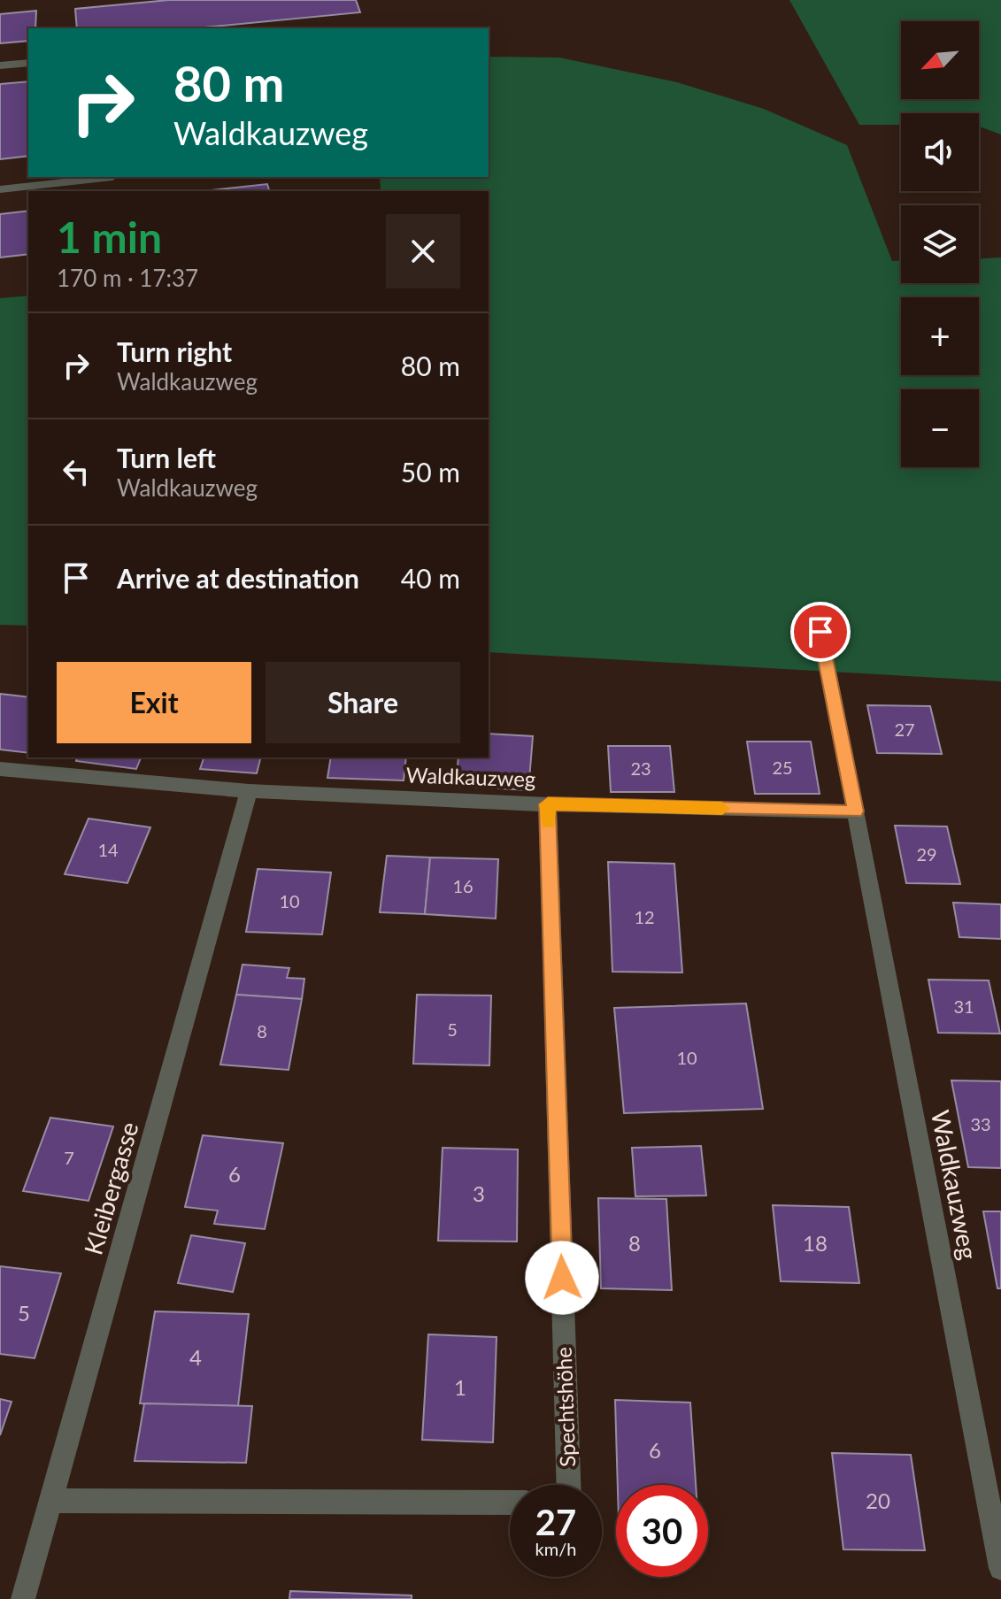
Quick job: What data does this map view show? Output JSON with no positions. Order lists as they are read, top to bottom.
{
  "streets": {
    "street": ["Waldkauzweg", "Kleibergasse", "Spechtshöhe"]
  },
  "crossings": [
    ["Waldkauzweg", "Kleibergasse"],
    ["Waldkauzweg", "Spechtshöhe"]
  ],
  "house_numbers": [
    "27",
    "25",
    "23",
    "14",
    "29",
    "16",
    "10",
    "12",
    "31",
    "5",
    "8",
    "10",
    "33",
    "7",
    "6",
    "3",
    "8",
    "18",
    "5",
    "4",
    "1",
    "6",
    "20"
  ],
  "north": "bottom left",
  "page": {
    "map_buttons": ["+", "−"],
    "turn": ["80 m", "Waldkauzweg"],
    "heading": ["1 min", "170 m · 17:37"],
    "list": [
      {
        "name": "Turn right",
        "note": "Waldkauzweg",
        "value": "80 m"
      },
      {
        "name": "Turn left",
        "note": "Waldkauzweg",
        "value": "50 m"
      },
      {
        "name": "Arrive at destination",
        "value": "40 m"
      }
    ],
    "buttons": ["Exit", "Share"],
    "speed": "27 km/h",
    "limit": "30"
  }
}
